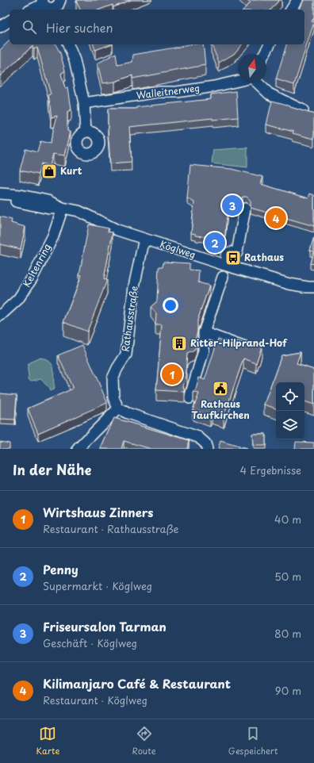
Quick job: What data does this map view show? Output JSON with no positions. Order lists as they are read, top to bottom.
{
  "streets": {
    "street": [
      "Walleitnerweg",
      "Köglweg",
      "Keltenring",
      "Rathausstraße"
    ]
  },
  "crossings": [
    ["Köglweg", "Keltenring"],
    ["Köglweg", "Rathausstraße"]
  ],
  "places": {
    "shop": ["Kurt"],
    "bus stop": ["Rathaus"],
    "building": ["Ritter-Hilprand-Hof"],
    "public building": ["Rathaus Taufkirchen"]
  },
  "north": "top",
  "page": {
    "search": "Hier suchen",
    "pins": [
      "3",
      "4",
      "2",
      "1"
    ],
    "heading": ["In der Nähe", "4 Ergebnisse"],
    "list": [
      {
        "mark": "1",
        "name": "Wirtshaus Zinners",
        "note": "Restaurant · Rathausstraße",
        "value": "40 m"
      },
      {
        "mark": "2",
        "name": "Penny",
        "note": "Supermarkt · Köglweg",
        "value": "50 m"
      },
      {
        "mark": "3",
        "name": "Friseursalon Tarman",
        "note": "Geschäft · Köglweg",
        "value": "80 m"
      },
      {
        "mark": "4",
        "name": "Kilimanjaro Café & Restaurant",
        "note": "Restaurant · Köglweg",
        "value": "90 m"
      }
    ],
    "nav": ["Karte", "Route", "Gespeichert"]
  }
}
